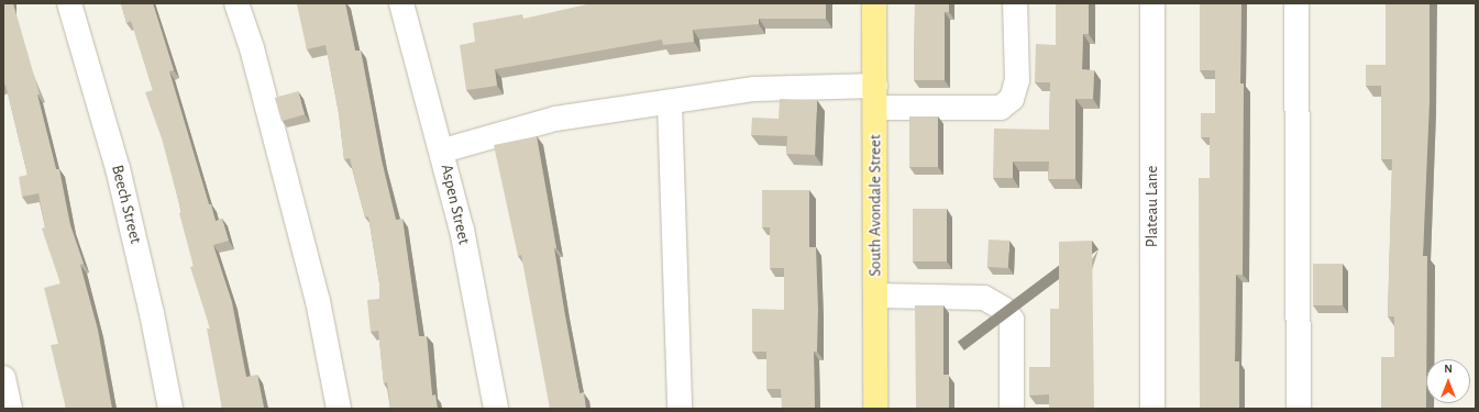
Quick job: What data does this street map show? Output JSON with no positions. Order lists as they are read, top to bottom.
{
  "streets": {
    "main road": ["South Avondale Street"],
    "street": ["Beech Street", "Aspen Street", "Plateau Lane"]
  },
  "north": "top"
}
